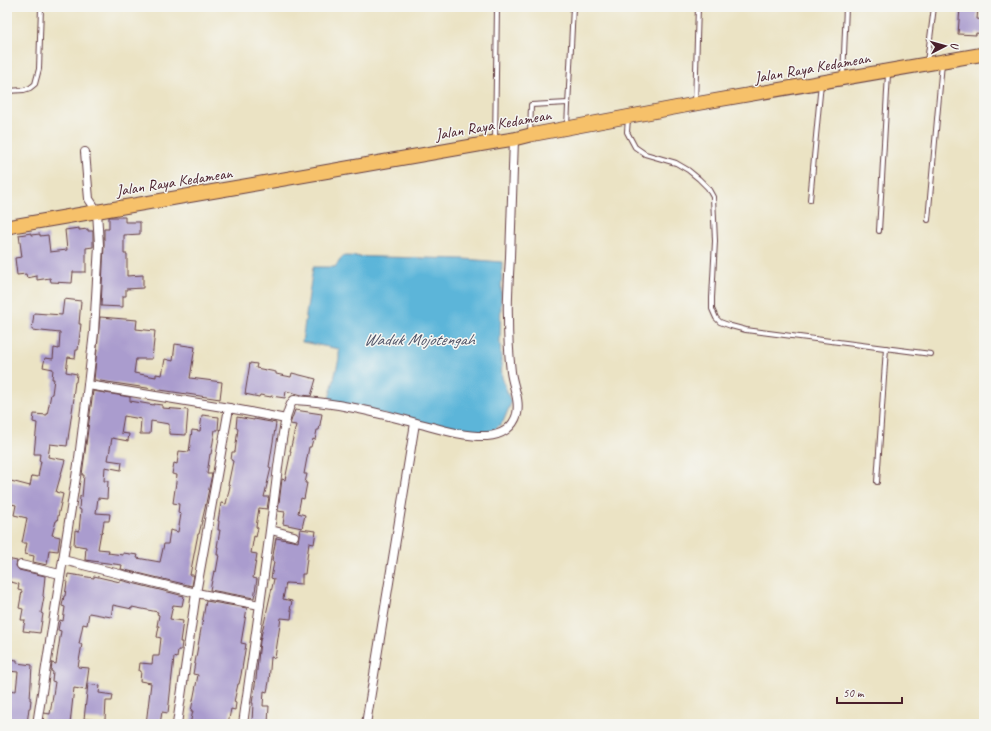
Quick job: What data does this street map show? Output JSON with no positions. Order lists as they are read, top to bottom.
{
  "streets": {
    "highway": ["Jalan Raya Kedamean"]
  },
  "water": ["Waduk Mojotengah"],
  "scale_bar": "50 m",
  "north": "right"
}
